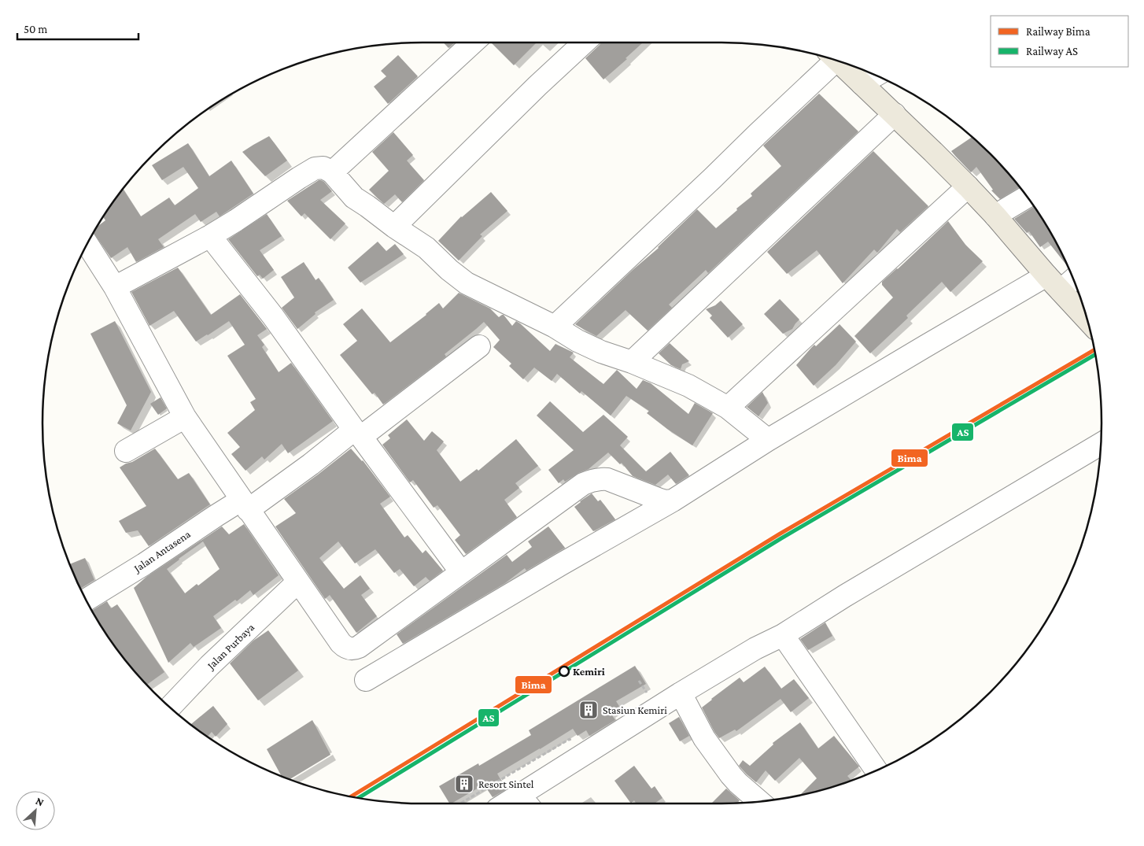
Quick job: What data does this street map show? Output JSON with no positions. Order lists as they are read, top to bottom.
{
  "streets": {
    "street": ["Jalan Antasena", "Jalan Purbaya"]
  },
  "places": {
    "other": ["Kemiri"],
    "building": ["Stasiun Kemiri", "Resort Sintel"]
  },
  "lines": ["rail line Bima", "rail line AS"],
  "legend": ["Railway Bima", "Railway AS"],
  "scale_bar": "50 m",
  "north": "top right"
}
